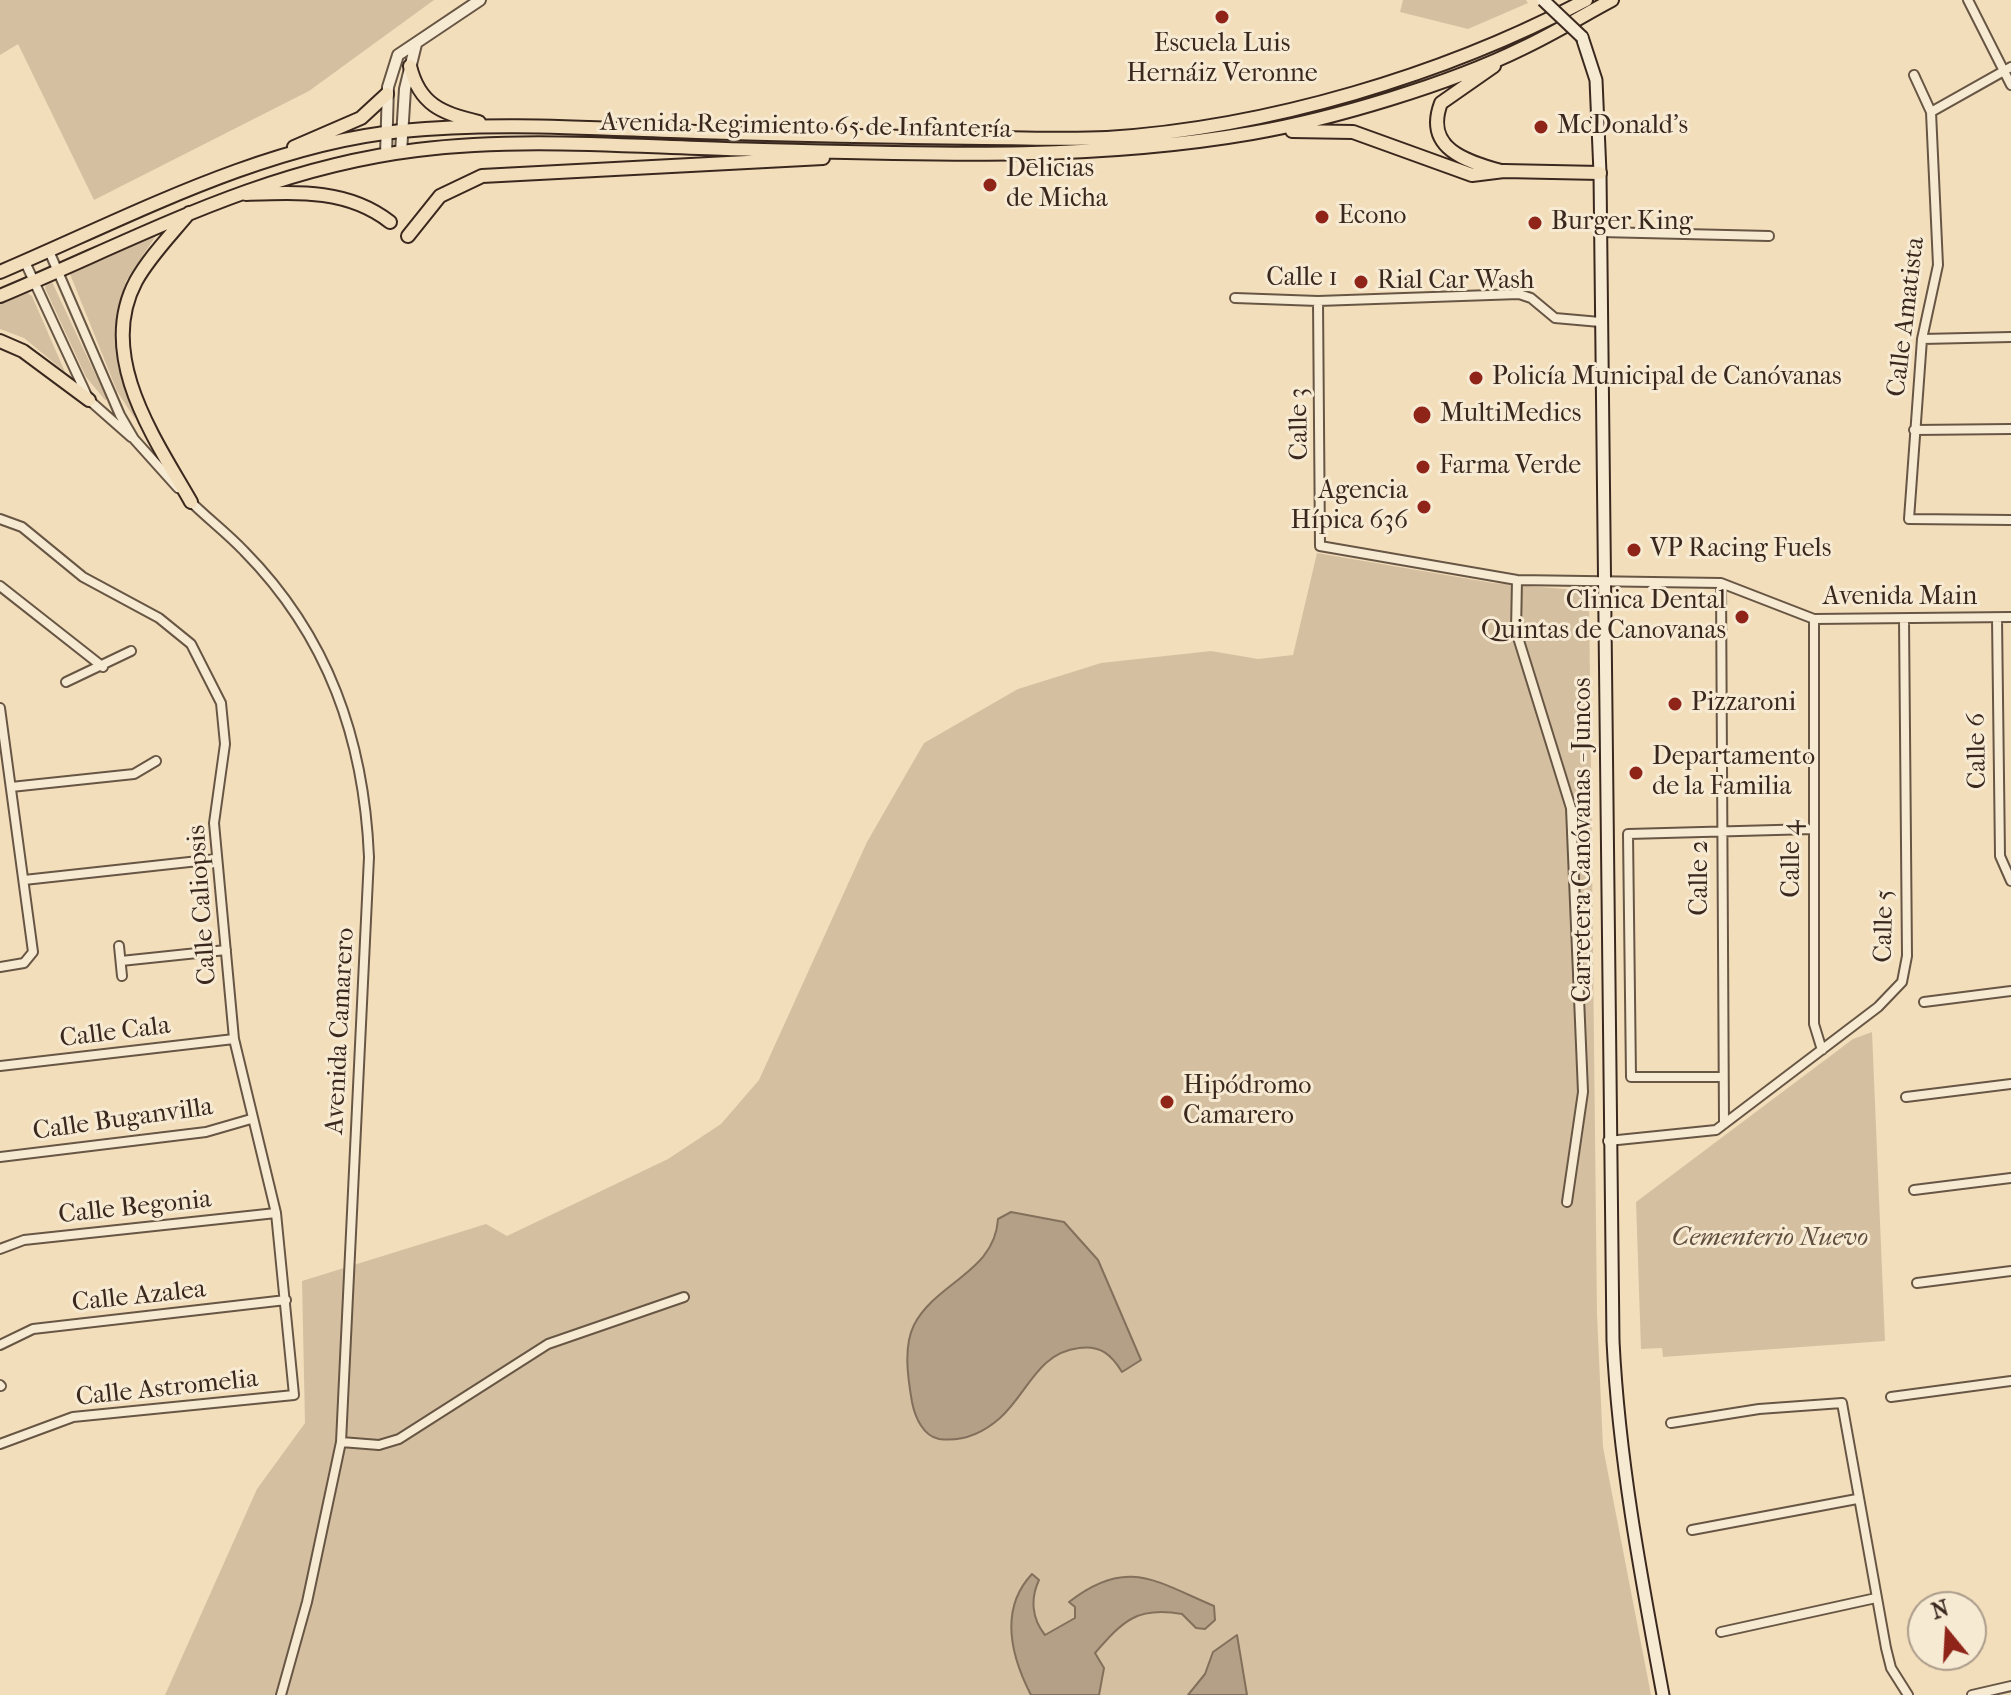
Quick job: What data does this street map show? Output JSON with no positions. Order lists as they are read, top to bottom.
{
  "streets": {
    "main road": ["Avenida Regimiento 65 de Infantería", "Carretera Canóvanas - Juncos"],
    "street": [
      "Calle 1",
      "Calle Amatista",
      "Calle 3",
      "Avenida Main",
      "Calle 6",
      "Calle 4",
      "Calle 2",
      "Calle Caliopsis",
      "Calle 5",
      "Avenida Camarero",
      "Calle Cala",
      "Calle Buganvilla",
      "Calle Begonia",
      "Calle Azalea",
      "Calle Astromelia"
    ]
  },
  "crossings": [
    ["Avenida Regimiento 65 de Infantería", "Avenida Camarero"],
    ["Calle 1", "Calle 3"],
    ["Calle 1", "Carretera Canóvanas - Juncos"],
    ["Avenida Main", "Calle 6"],
    ["Avenida Main", "Carretera Canóvanas - Juncos"],
    ["Avenida Main", "Calle 4"],
    ["Avenida Main", "Calle 2"],
    ["Avenida Main", "Calle 5"],
    ["Carretera Canóvanas - Juncos", "Calle 5"],
    ["Calle 4", "Calle 5"],
    ["Calle 2", "Calle 5"],
    ["Calle Caliopsis", "Calle Cala"],
    ["Calle Caliopsis", "Calle Buganvilla"],
    ["Calle Caliopsis", "Calle Begonia"],
    ["Calle Caliopsis", "Calle Azalea"],
    ["Calle Caliopsis", "Calle Astromelia"]
  ],
  "parks": ["Cementerio Nuevo"],
  "places": [
    "Escuela Luis Hernáiz Veronne",
    "McDonald's",
    "Delicias de Micha",
    "Econo",
    "Burger King",
    "Rial Car Wash",
    "Policía Municipal de Canóvanas",
    "MultiMedics",
    "Farma Verde",
    "Agencia Hípica 636",
    "VP Racing Fuels",
    "Clinica Dental Quintas de Canovanas",
    "Pizzaroni",
    "Departamento de la Familia",
    "Hipódromo Camarero"
  ],
  "north": "top"
}
